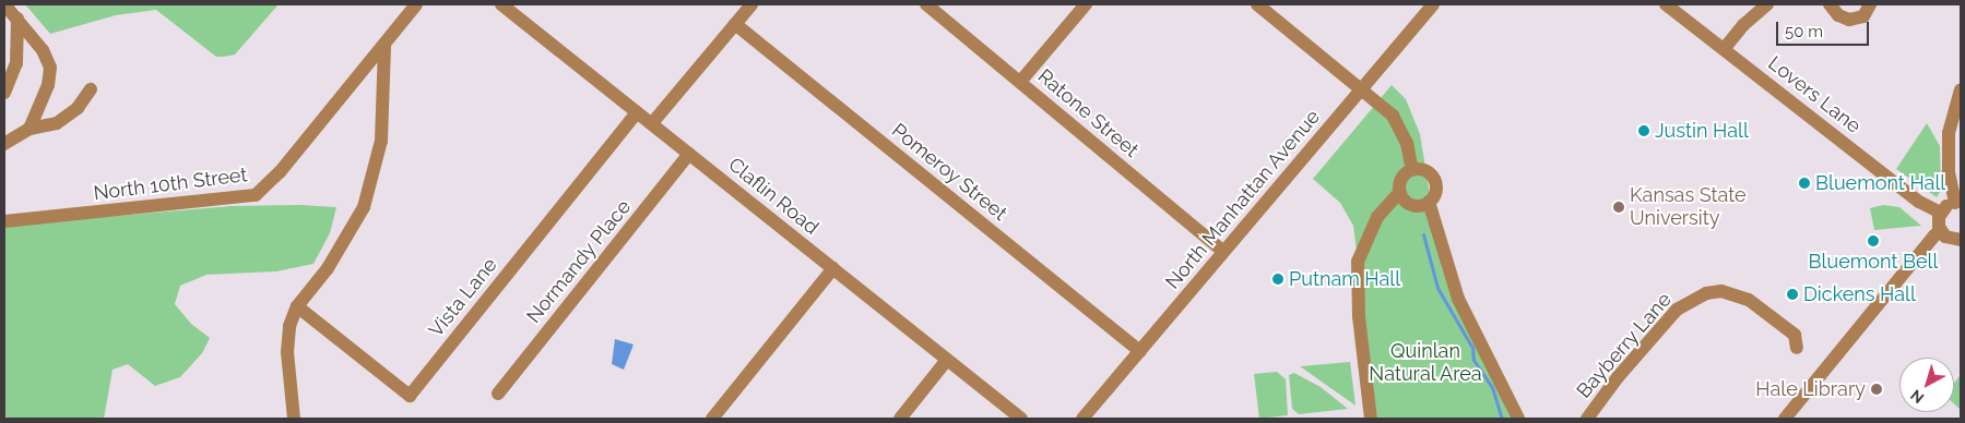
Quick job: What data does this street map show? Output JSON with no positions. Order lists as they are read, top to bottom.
{
  "streets": {
    "street": [
      "Lovers Lane",
      "Ratone Street",
      "Pomeroy Street",
      "North 10th Street",
      "Claflin Road",
      "North Manhattan Avenue",
      "Normandy Place",
      "Vista Lane",
      "Bayberry Lane"
    ]
  },
  "crossings": [
    ["Ratone Street", "North Manhattan Avenue"],
    ["Pomeroy Street", "North Manhattan Avenue"],
    ["Claflin Road", "Normandy Place"],
    ["Claflin Road", "Vista Lane"]
  ],
  "parks": ["Quinlan Natural Area"],
  "places": [
    "Justin Hall",
    "Bluemont Hall",
    "Kansas State University",
    "Bluemont Bell",
    "Putnam Hall",
    "Dickens Hall",
    "Hale Library"
  ],
  "scale_bar": "50 m",
  "north": "bottom left"
}
